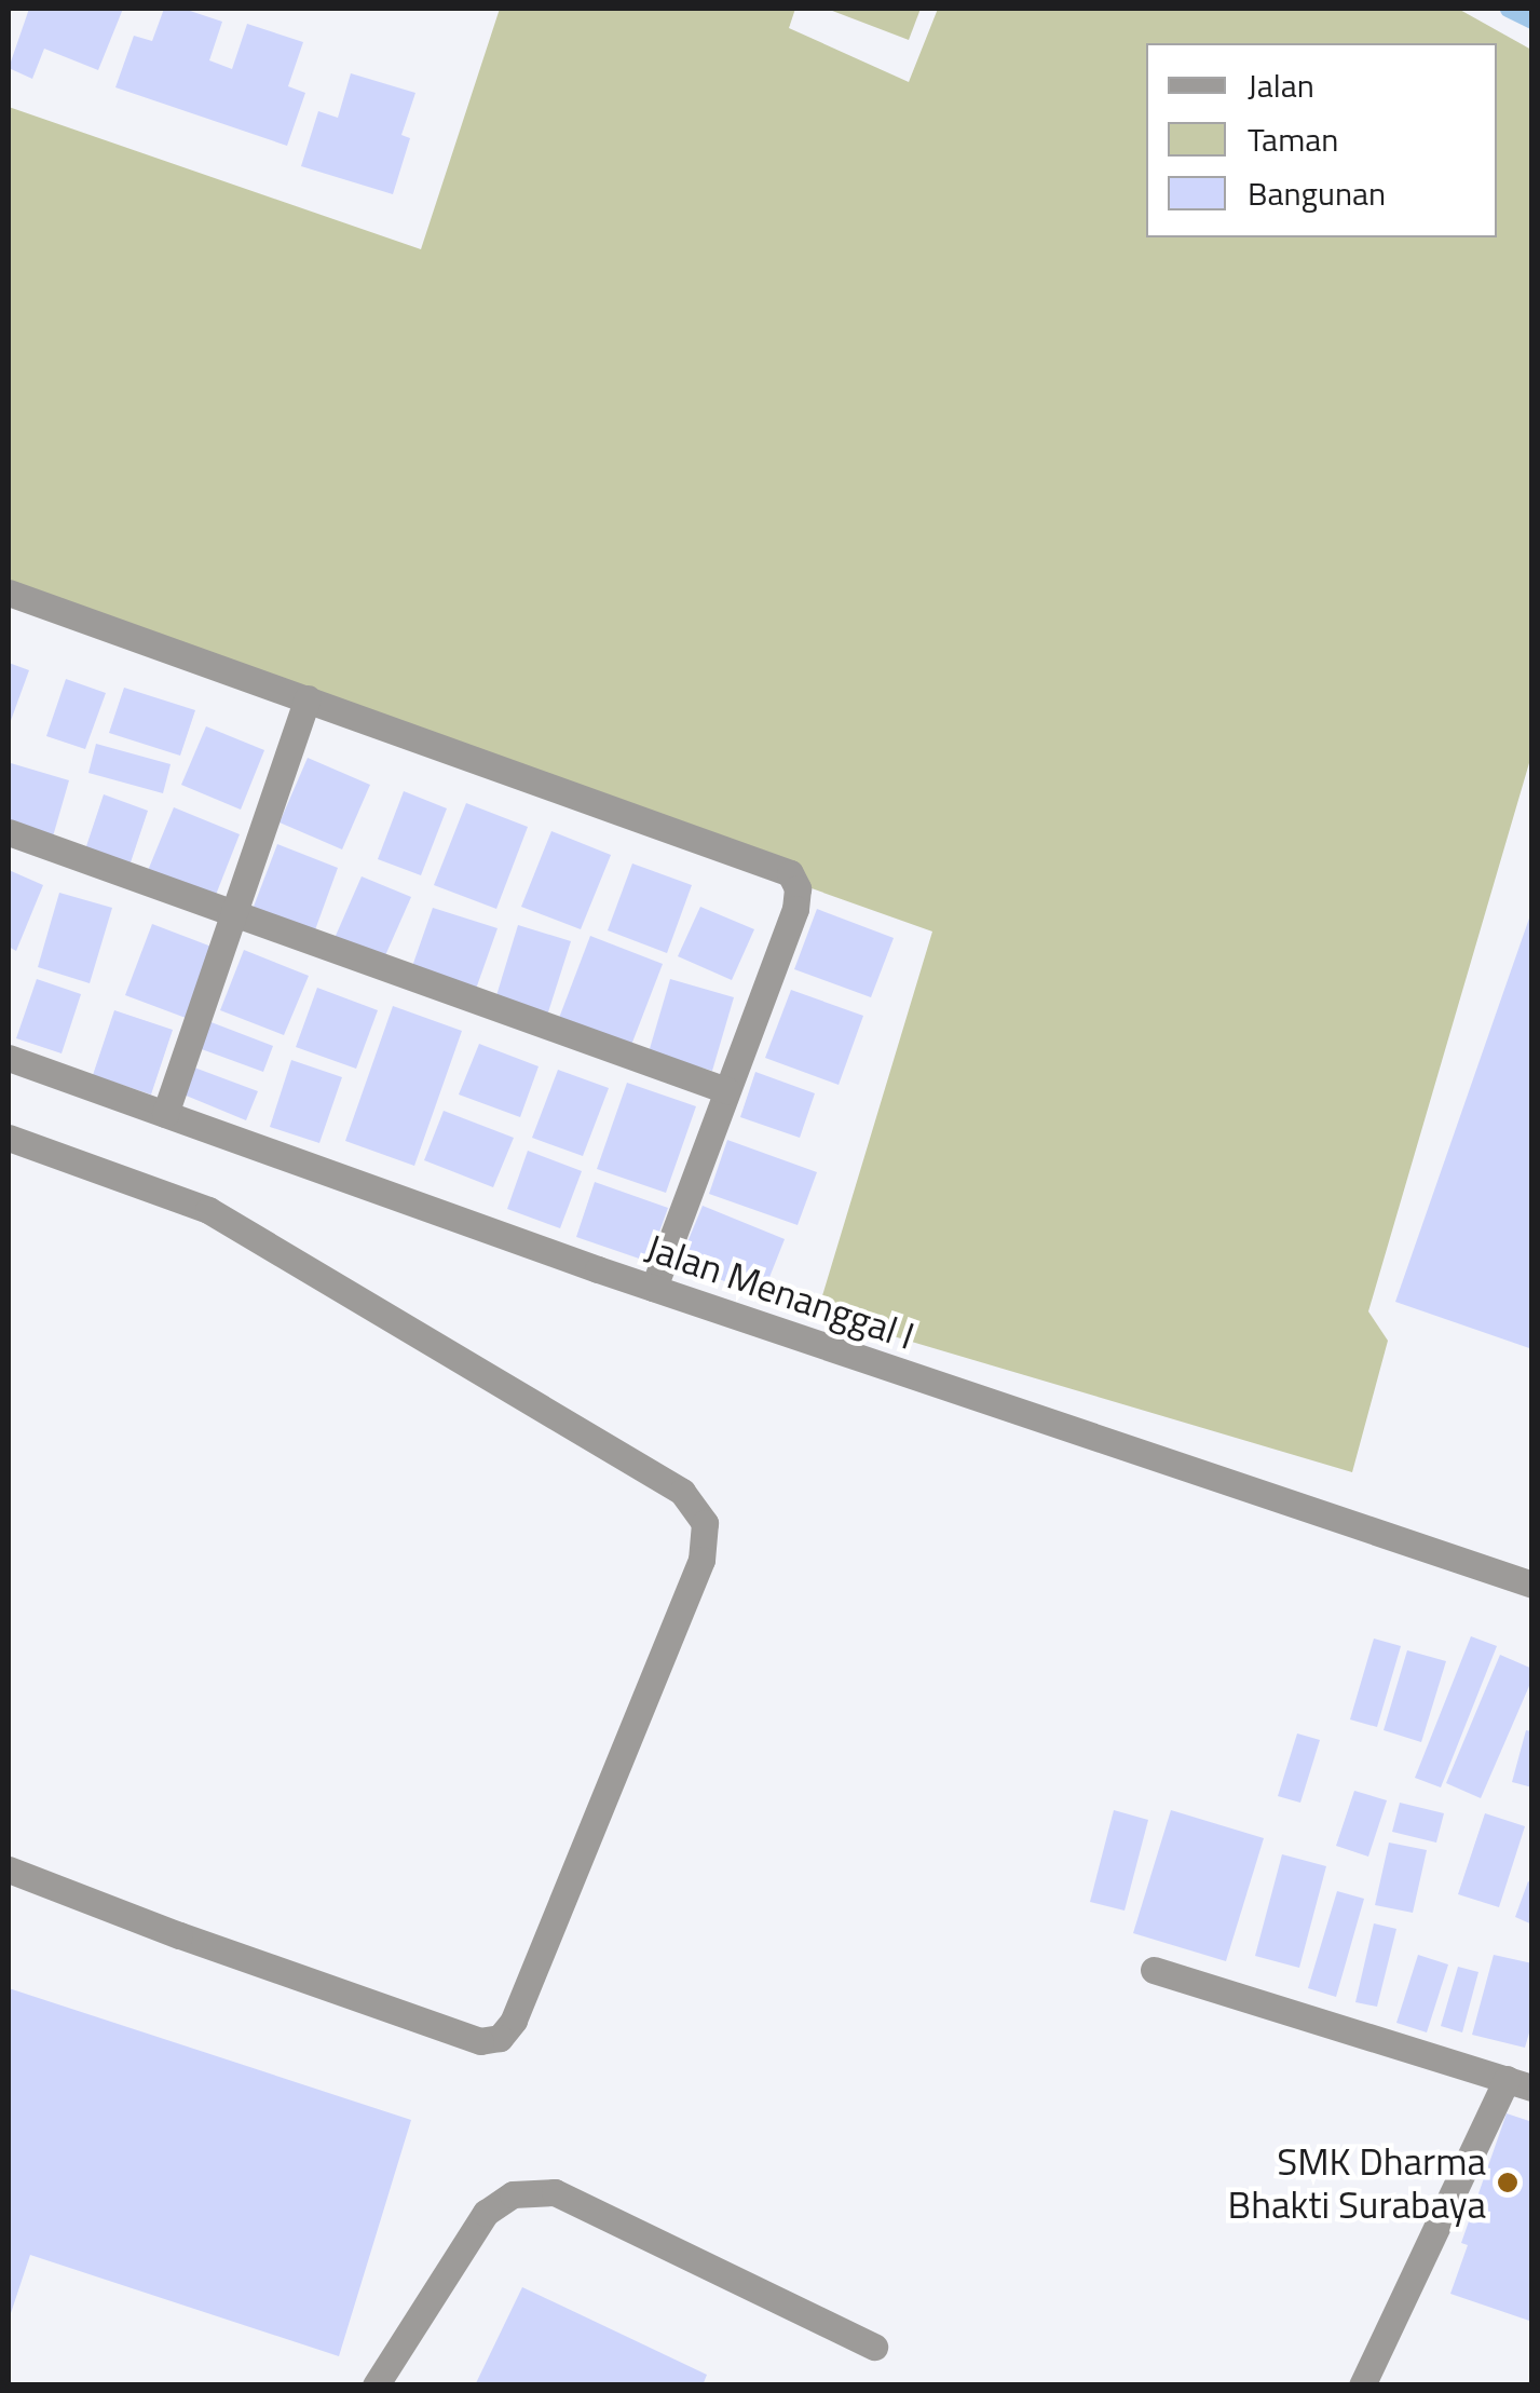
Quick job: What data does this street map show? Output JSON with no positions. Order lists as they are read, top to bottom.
{
  "streets": {
    "street": ["Jalan Menanggal I"]
  },
  "places": ["SMK Dharma Bhakti Surabaya"],
  "legend": ["Jalan", "Taman", "Bangunan"]
}
